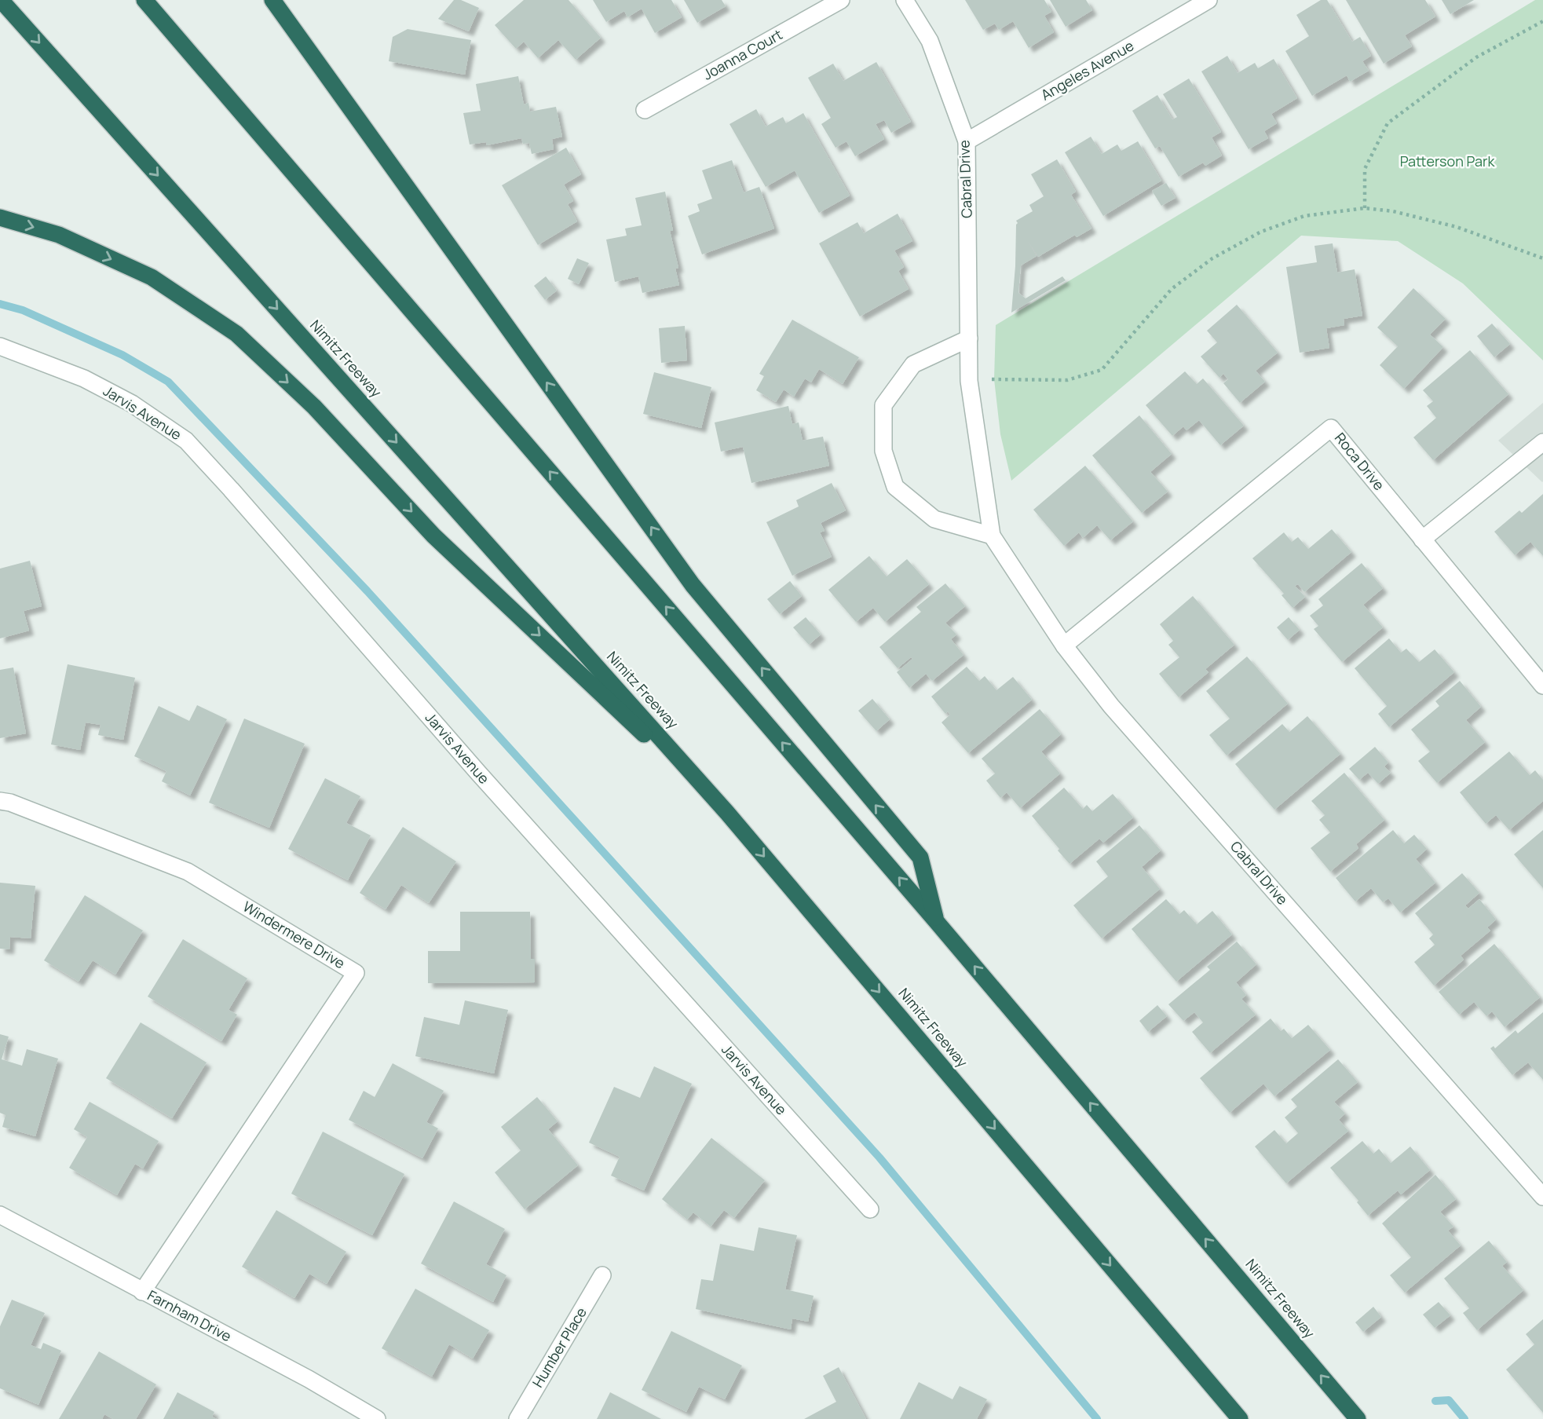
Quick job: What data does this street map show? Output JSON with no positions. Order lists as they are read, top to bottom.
{
  "streets": {
    "highway": ["Nimitz Freeway"],
    "street": [
      "Joanna Court",
      "Angeles Avenue",
      "Cabral Drive",
      "Jarvis Avenue",
      "Roca Drive",
      "Windermere Drive",
      "Farnham Drive",
      "Humber Place"
    ]
  },
  "crossings": [
    ["Angeles Avenue", "Cabral Drive"],
    ["Cabral Drive", "Roca Drive"],
    ["Windermere Drive", "Farnham Drive"]
  ],
  "parks": ["Patterson Park"]
}
